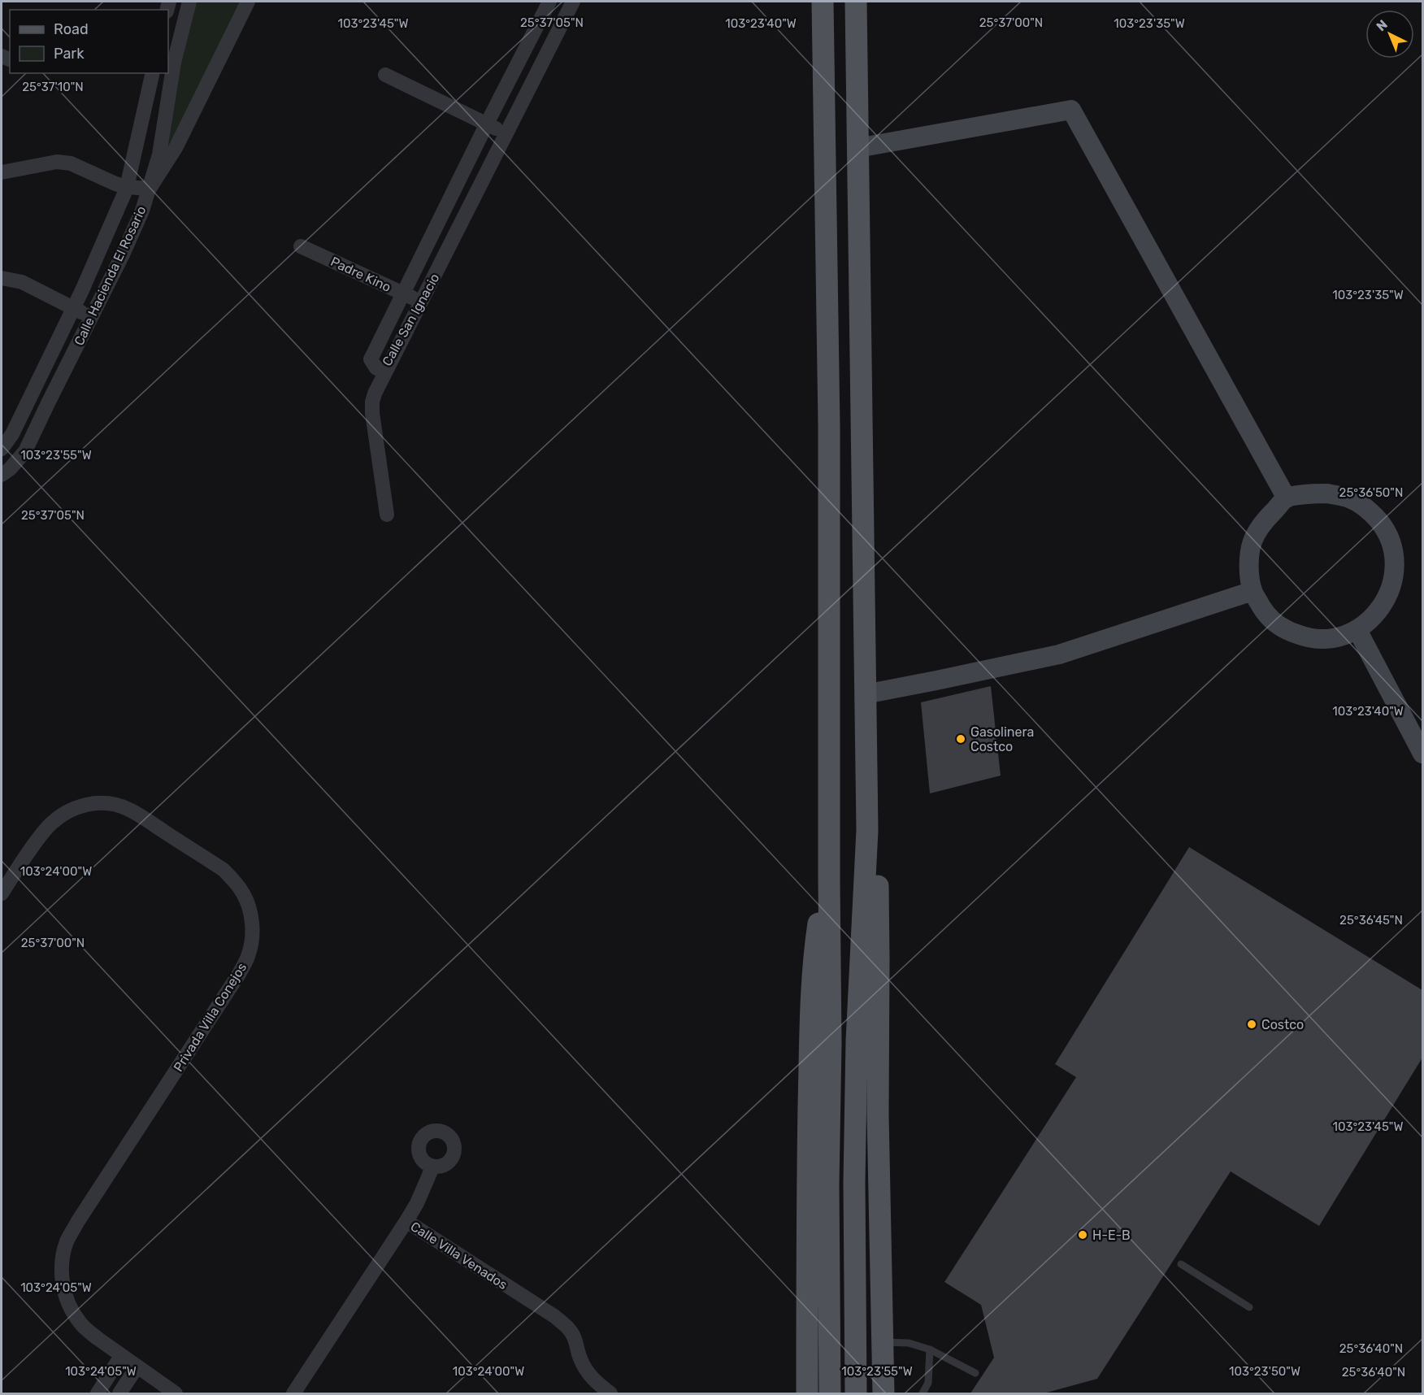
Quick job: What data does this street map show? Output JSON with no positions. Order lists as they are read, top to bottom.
{
  "streets": {
    "street": [
      "Padre Kino",
      "Calle Hacienda El Rosario",
      "Calle San Ignacio",
      "Privada Villa Conejos",
      "Calle Villa Venados"
    ]
  },
  "crossings": [
    ["Padre Kino", "Calle San Ignacio"]
  ],
  "places": ["Gasolinera Costco", "Costco", "H-E-B"],
  "legend": ["Road", "Park"],
  "north": "top left",
  "coordinates": [
    "25°37'05\"N",
    "25°37'00\"N",
    "103°23'40\"W",
    "103°23'45\"W",
    "103°23'35\"W",
    "25°37'10\"N",
    "103°23'55\"W",
    "25°36'50\"N",
    "103°24'00\"W",
    "25°36'45\"N",
    "103°24'05\"W",
    "25°36'40\"N",
    "103°23'50\"W"
  ]
}
